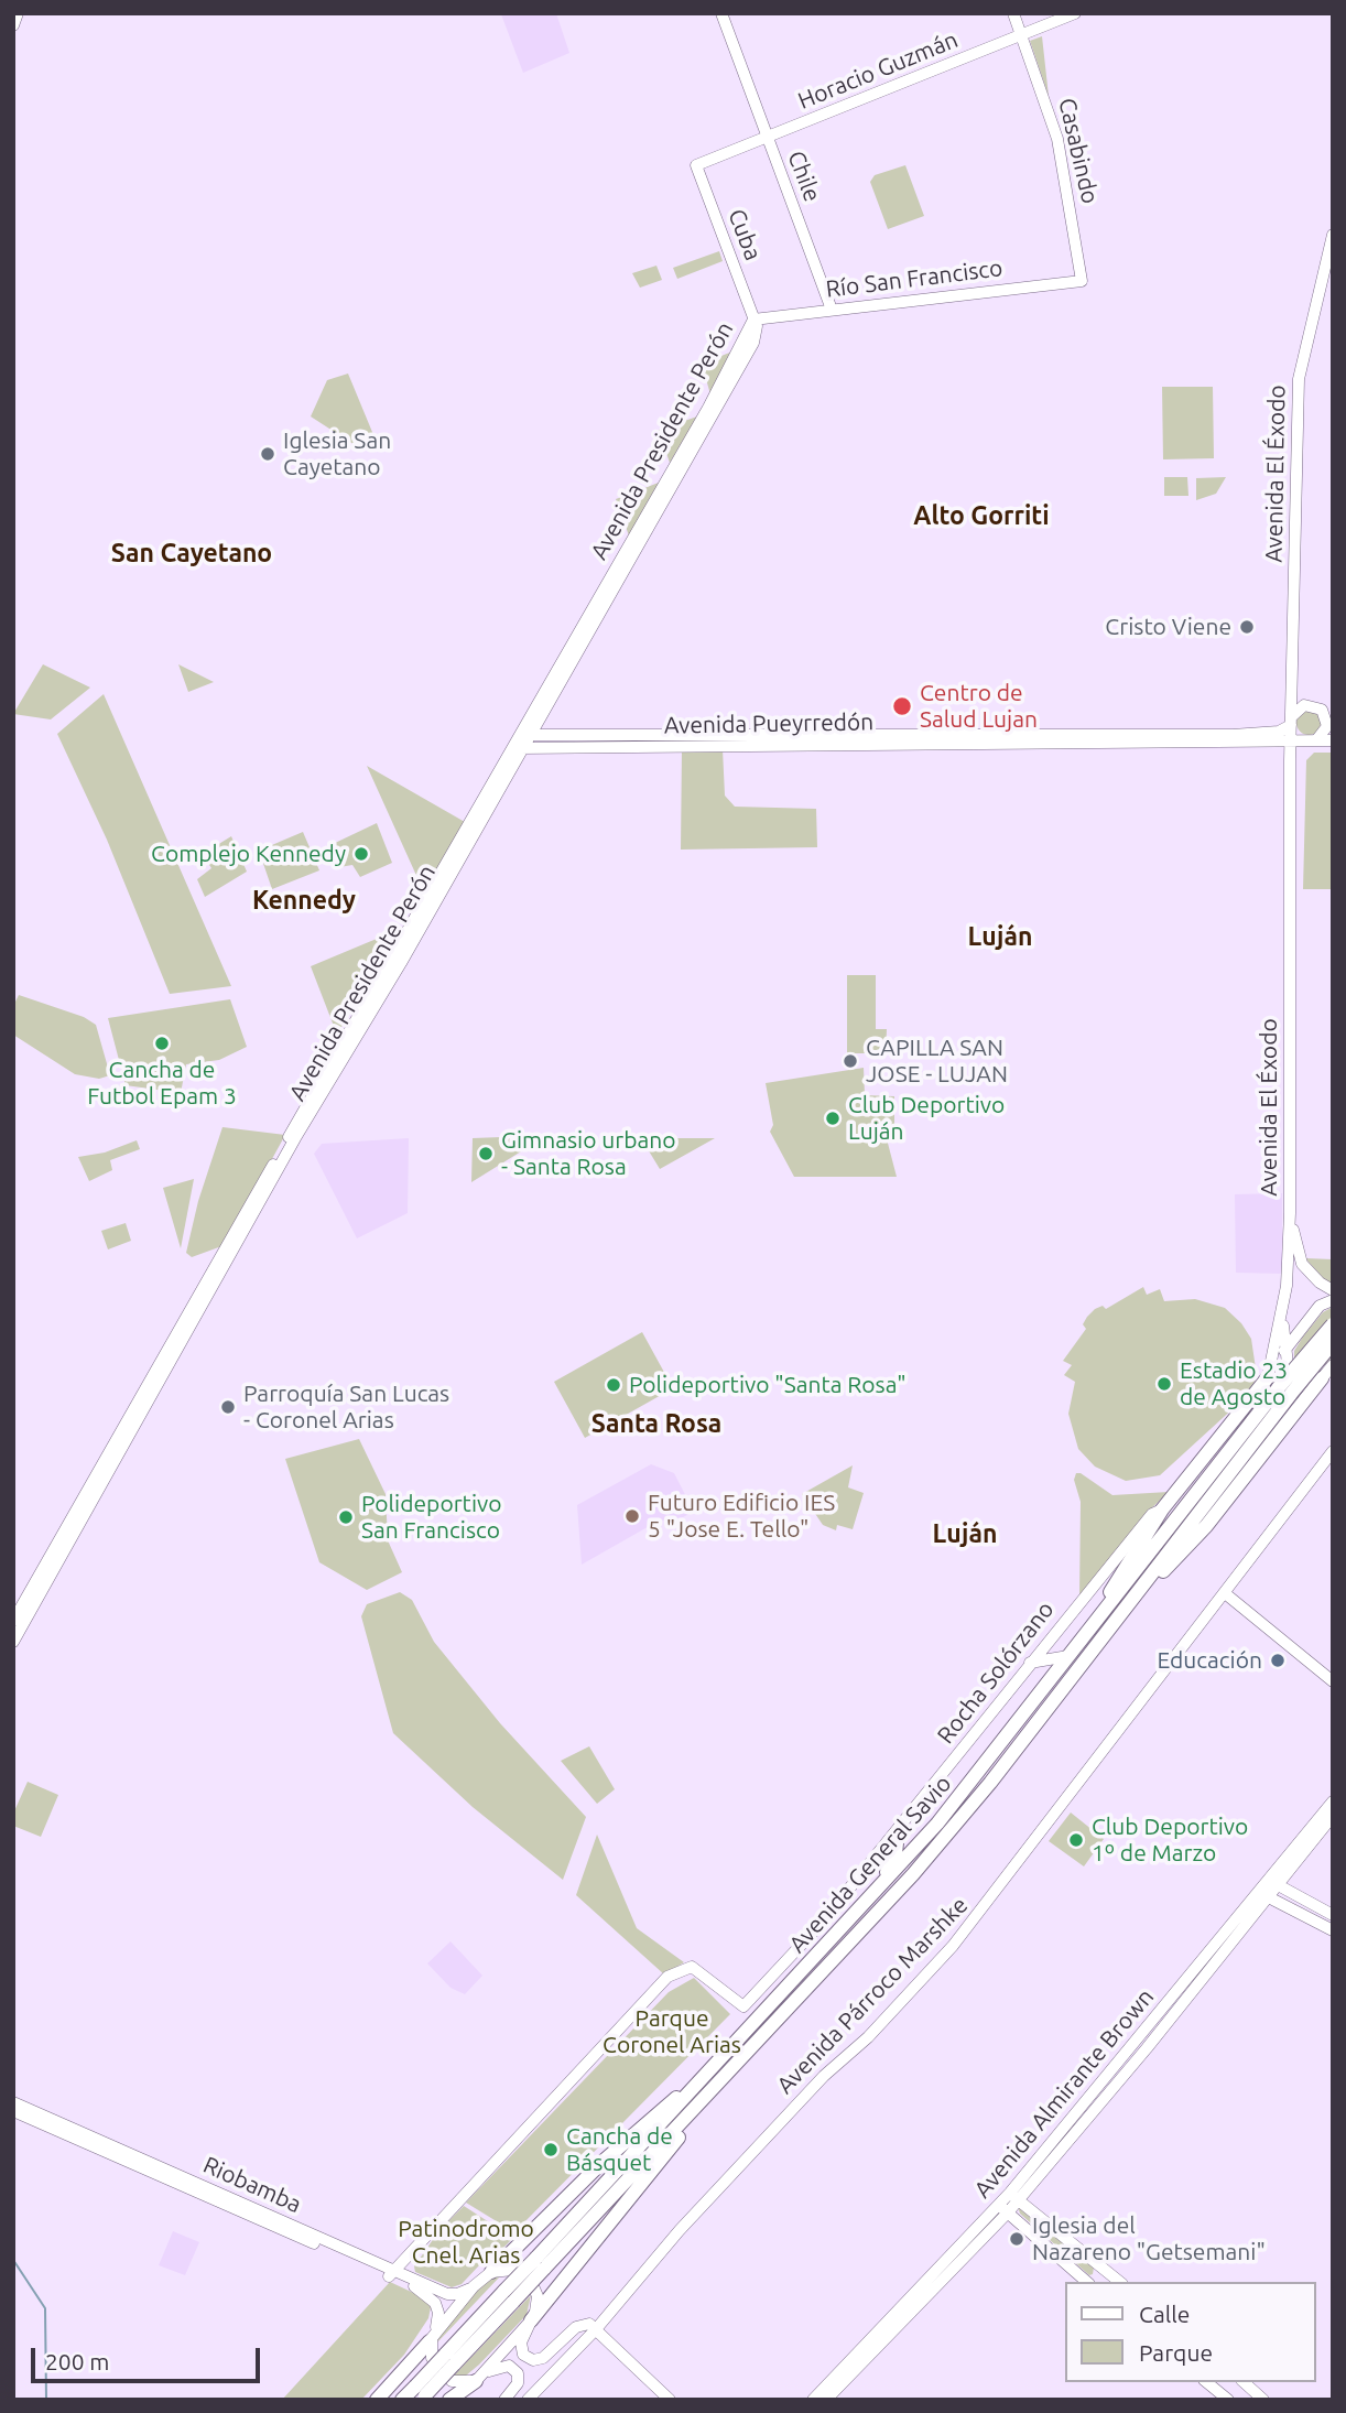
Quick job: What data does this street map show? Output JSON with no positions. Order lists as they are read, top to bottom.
{
  "streets": {
    "highway": ["Avenida General Savio"],
    "main road": [
      "Horacio Guzmán",
      "Casabindo",
      "Chile",
      "Cuba",
      "Río San Francisco",
      "Avenida Presidente Perón",
      "Avenida El Éxodo",
      "Avenida Pueyrredón",
      "Rocha Solórzano",
      "Avenida Párroco Marshke",
      "Avenida Almirante Brown",
      "Riobamba"
    ]
  },
  "crossings": [
    ["Horacio Guzmán", "Casabindo"],
    ["Horacio Guzmán", "Chile"],
    ["Horacio Guzmán", "Cuba"],
    ["Casabindo", "Río San Francisco"],
    ["Chile", "Río San Francisco"],
    ["Cuba", "Río San Francisco"],
    ["Cuba", "Avenida Presidente Perón"],
    ["Río San Francisco", "Avenida Presidente Perón"],
    ["Avenida Presidente Perón", "Avenida Pueyrredón"],
    ["Avenida El Éxodo", "Avenida Pueyrredón"],
    ["Rocha Solórzano", "Riobamba"]
  ],
  "districts": [
    "Alto Gorriti",
    "San Cayetano",
    "Kennedy",
    "Luján",
    "Santa Rosa",
    "Luján"
  ],
  "parks": ["Parque Coronel Arias", "Patinodromo Cnel. Arias"],
  "places": [
    "Iglesia San Cayetano",
    "Cristo Viene",
    "Centro de Salud Lujan",
    "Complejo Kennedy",
    "Cancha de Futbol Epam 3",
    "CAPILLA SAN JOSE - LUJAN",
    "Club Deportivo Luján",
    "Gimnasio urbano - Santa Rosa",
    "Estadio 23 de Agosto",
    "Polideportivo \"Santa Rosa\"",
    "Parroquía San Lucas - Coronel Arias",
    "Futuro Edificio IES 5 \"Jose E. Tello\"",
    "Polideportivo San Francisco",
    "Educación",
    "Club Deportivo 1º de Marzo",
    "Cancha de Básquet",
    "Iglesia del Nazareno \"Getsemani\""
  ],
  "legend": ["Calle", "Parque"],
  "scale_bar": "200 m"
}
